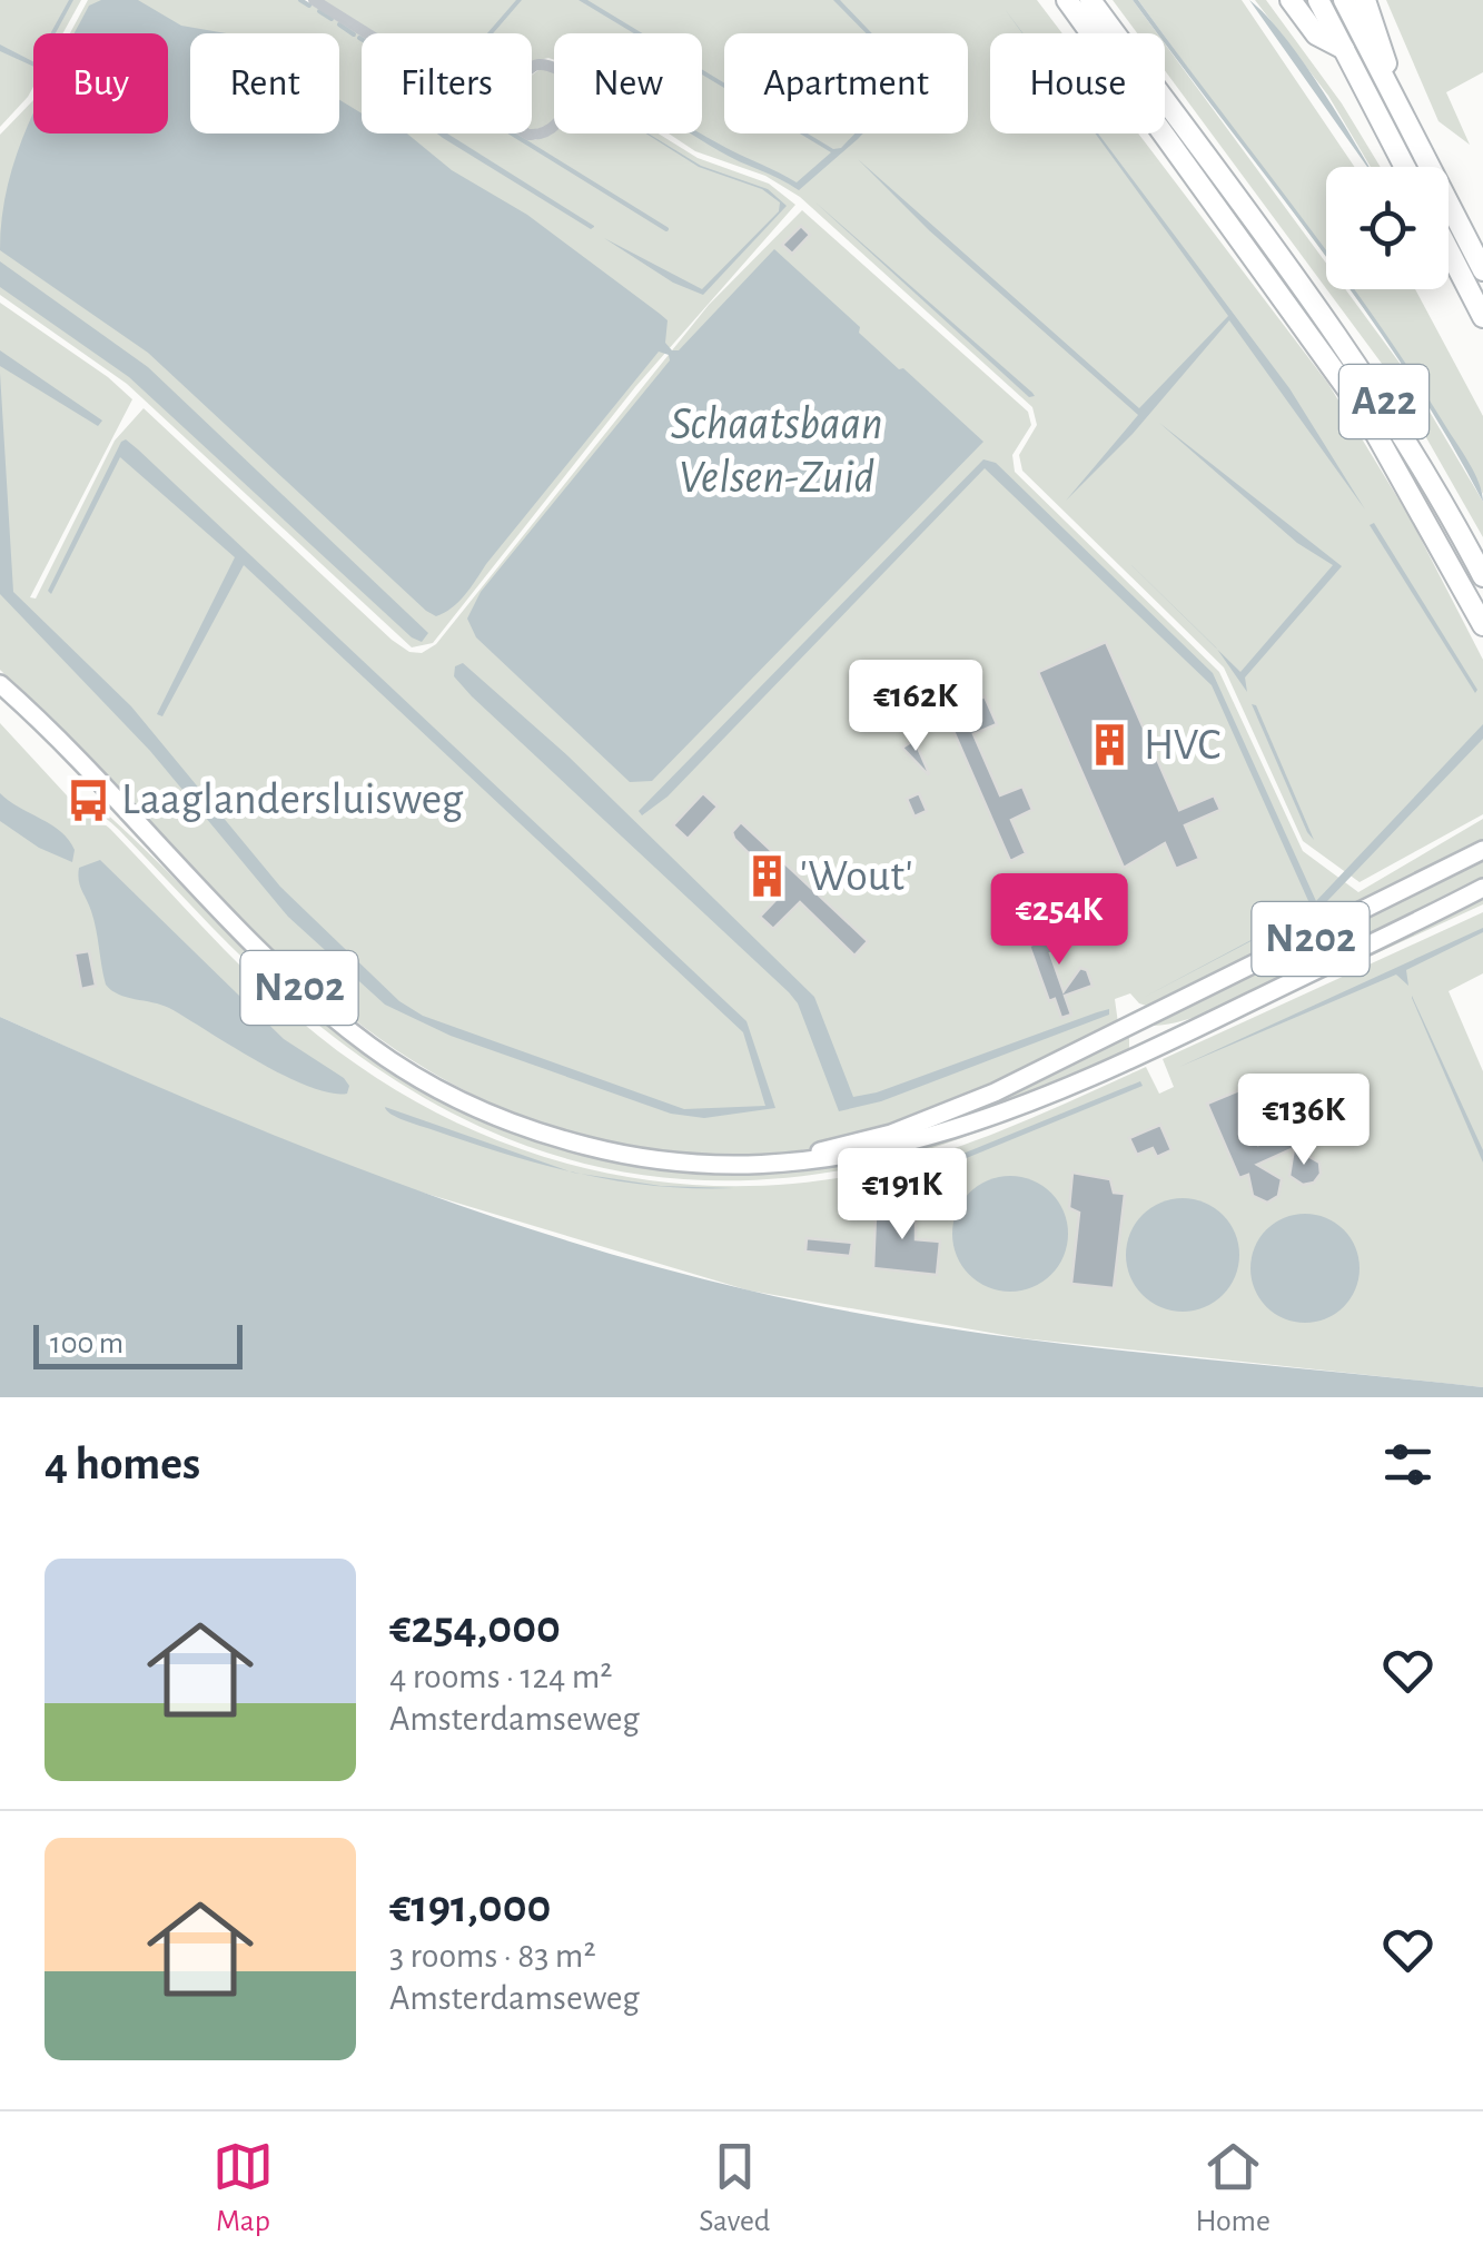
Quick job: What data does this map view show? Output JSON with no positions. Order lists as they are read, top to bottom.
{
  "streets": {
    "highway": ["A22"],
    "main road": ["N202"]
  },
  "water": ["Schaatsbaan Velsen-Zuid"],
  "places": {
    "building": ["HVC", "'Wout'"],
    "bus stop": ["Laaglandersluisweg"]
  },
  "scale_bar": "100 m",
  "page": {
    "chip": [
      "Buy",
      "Rent",
      "Filters",
      "New",
      "Apartment",
      "House"
    ],
    "price": [
      "€162K",
      "€254K",
      "€136K",
      "€191K"
    ],
    "scale": "100 m",
    "heading": "4 homes",
    "list": [
      {
        "name": "€254,000",
        "note": "4 rooms · 124 m² · Amsterdamseweg"
      },
      {
        "name": "€191,000",
        "note": "3 rooms · 83 m² · Amsterdamseweg"
      }
    ],
    "tabs": ["Map", "Saved", "Home"]
  }
}
